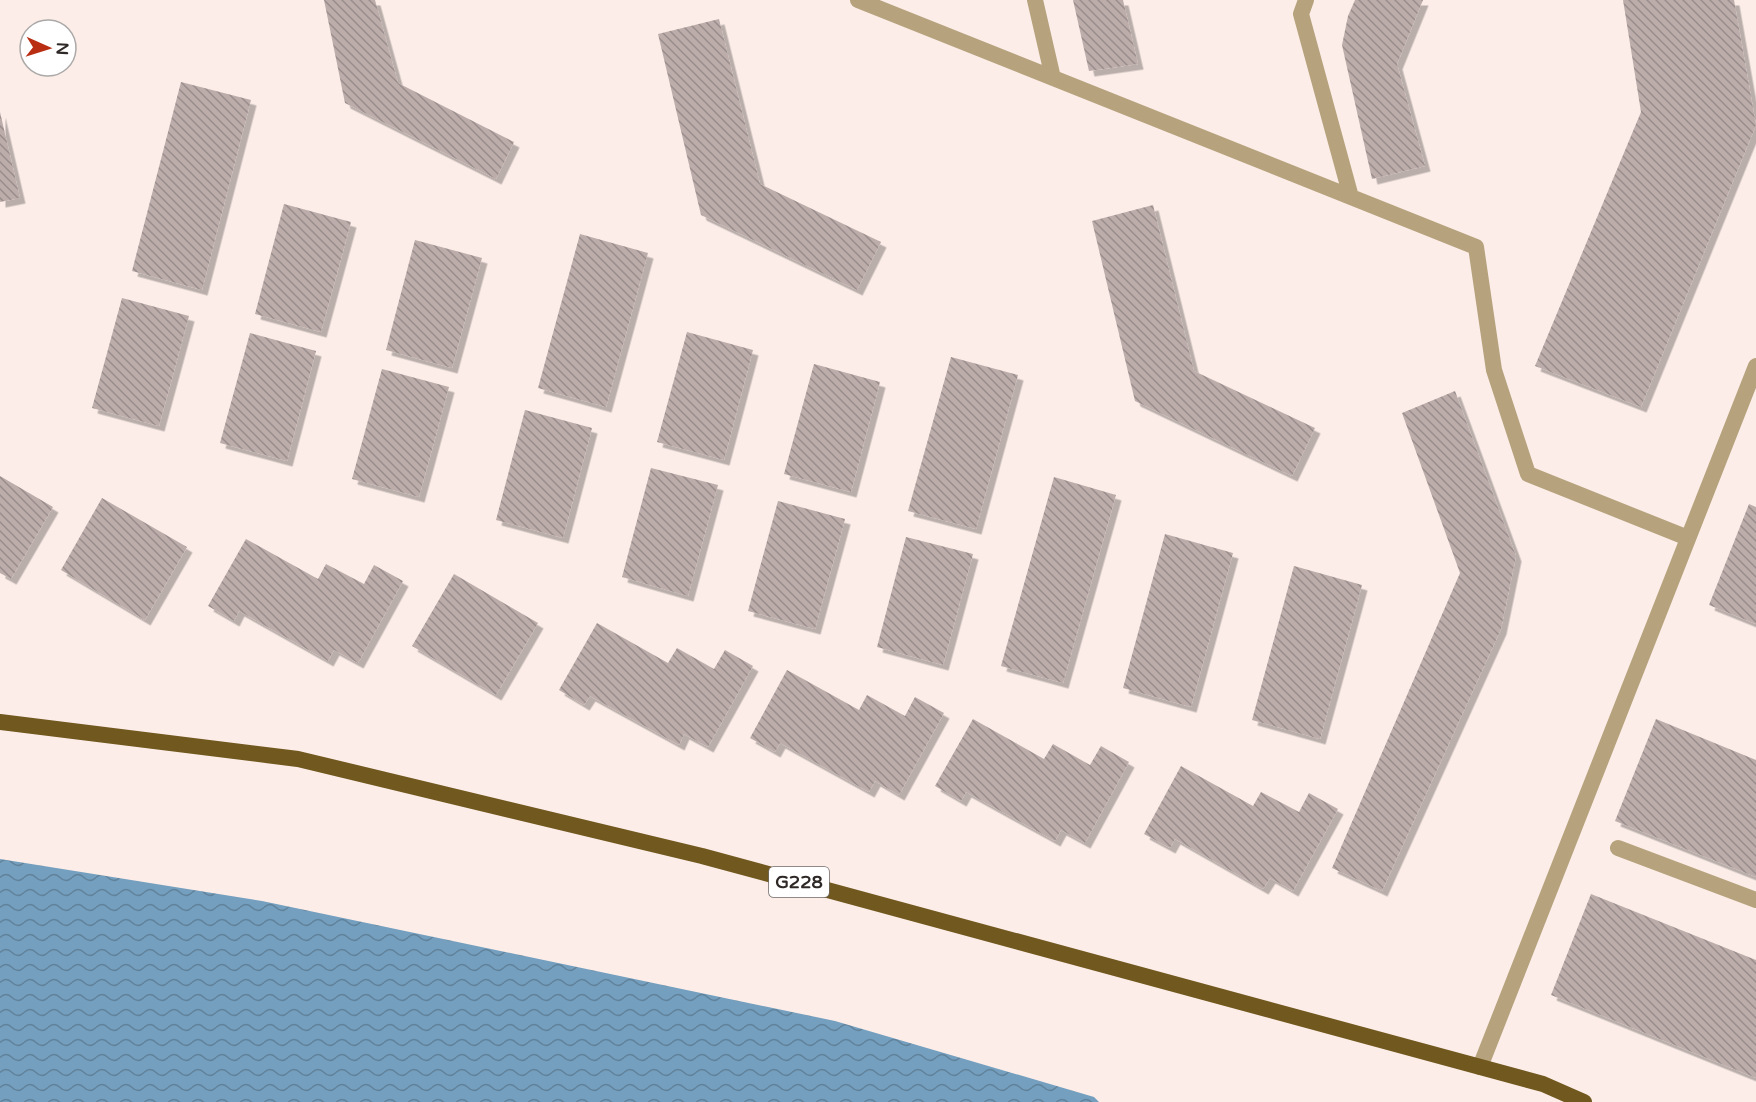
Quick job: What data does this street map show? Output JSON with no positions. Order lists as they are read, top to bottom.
{
  "streets": {
    "highway": ["G228"]
  },
  "north": "right"
}
